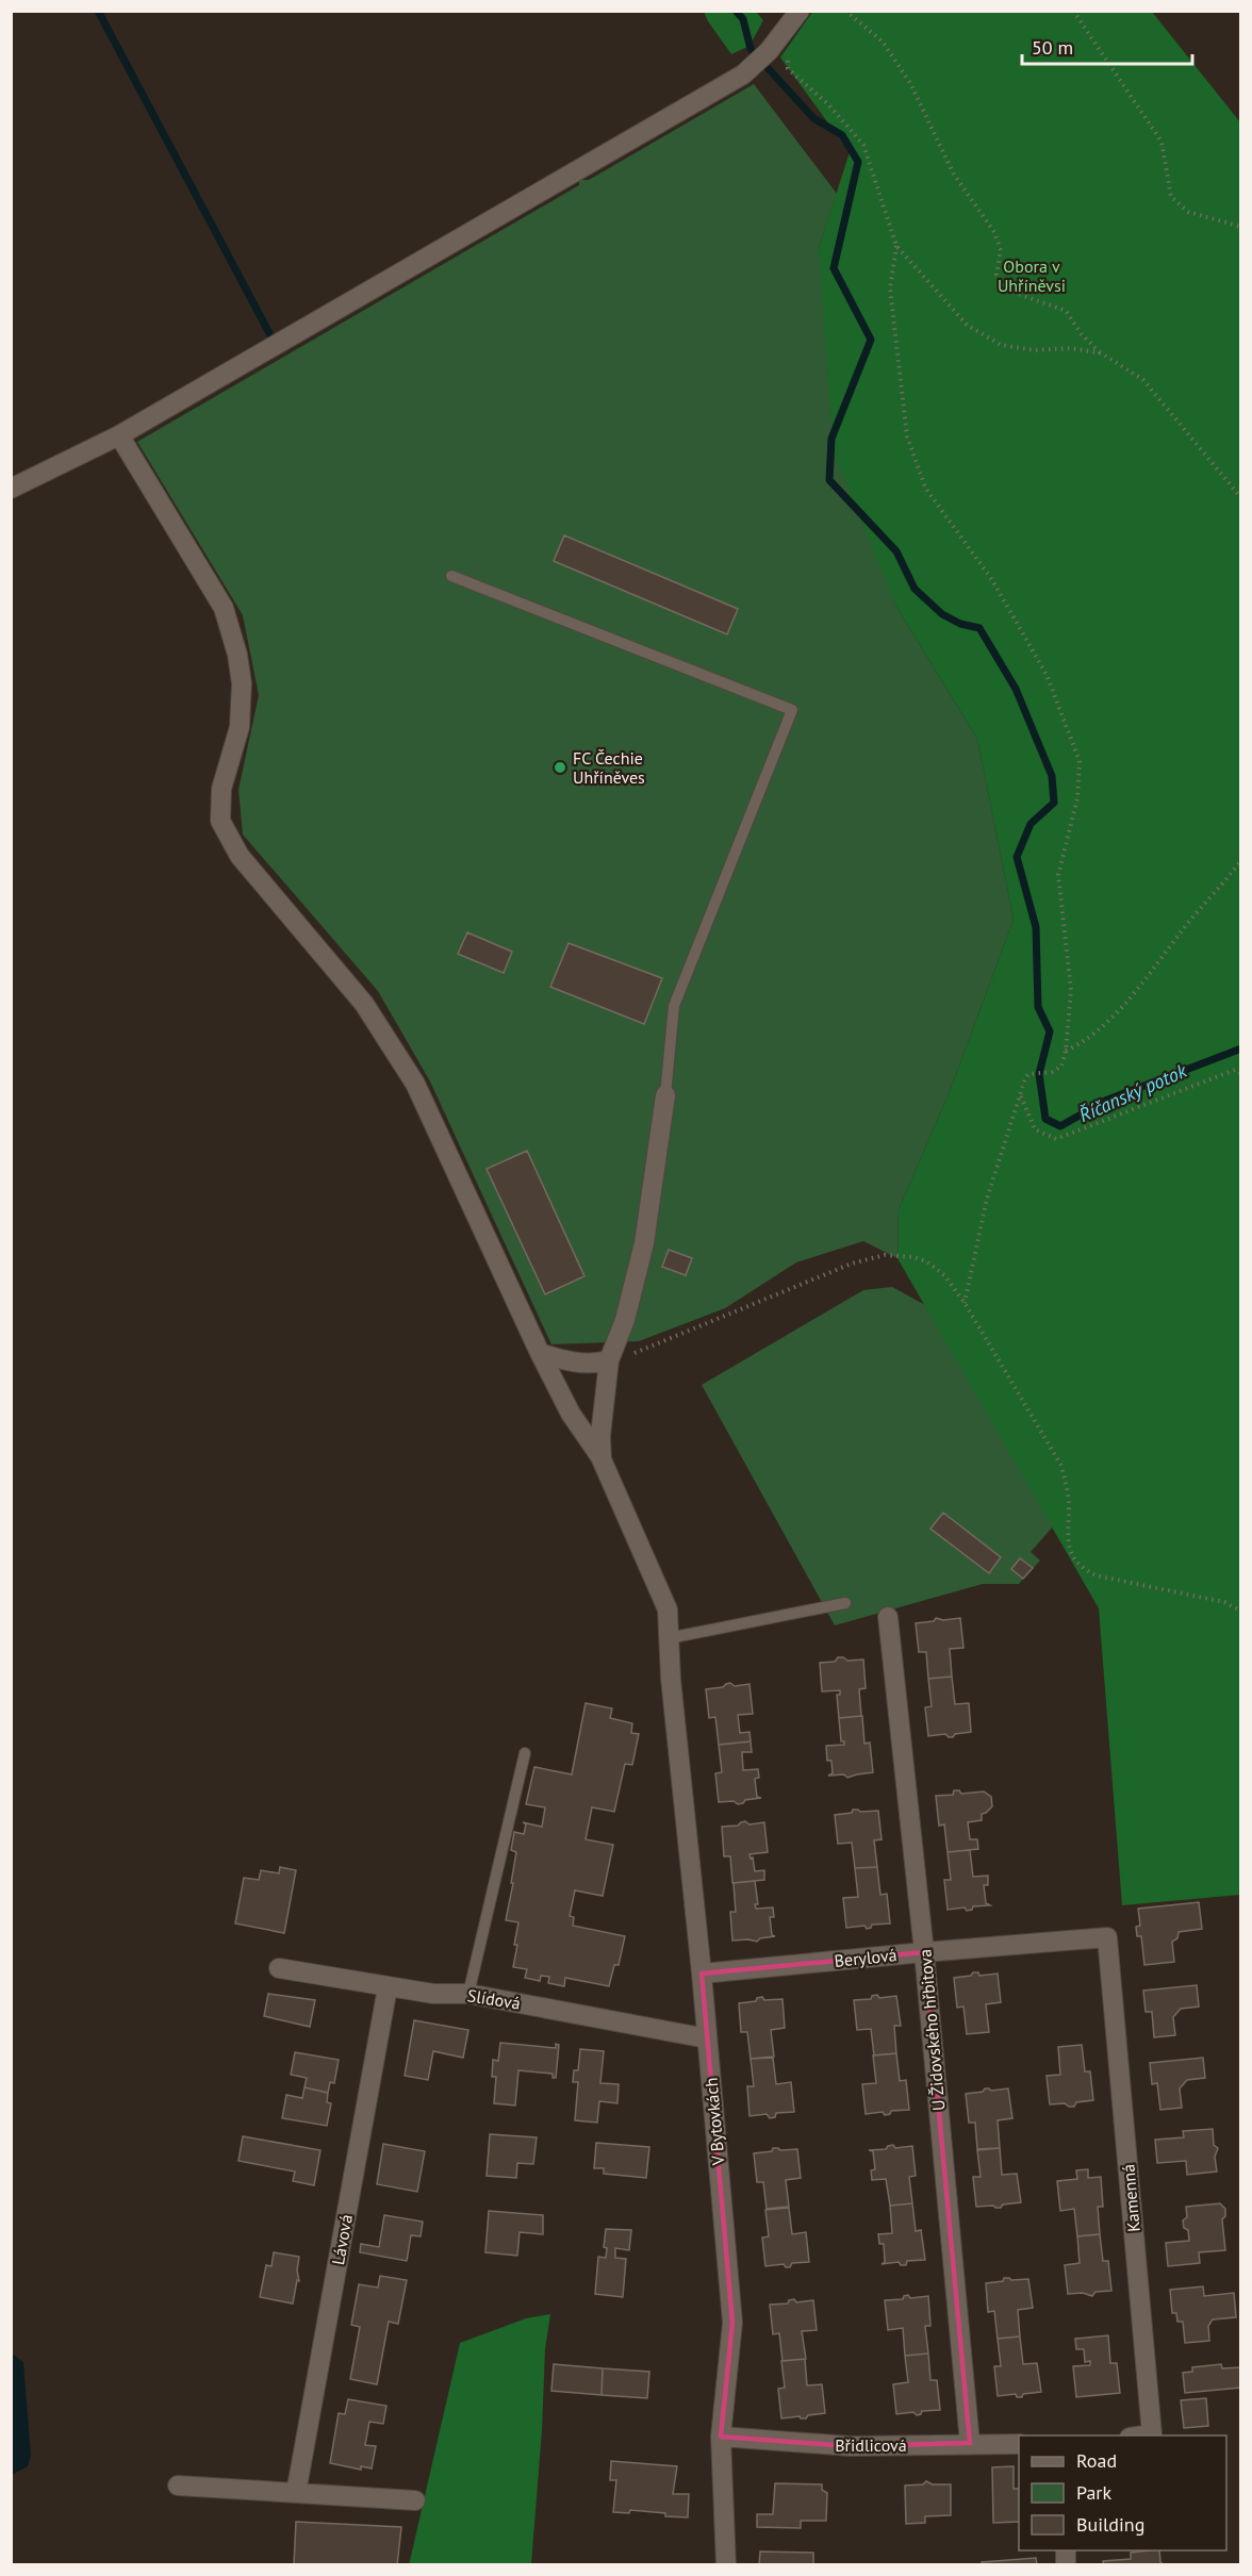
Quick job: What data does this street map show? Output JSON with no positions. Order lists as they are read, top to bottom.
{
  "streets": {
    "street": [
      "Berylová",
      "Slídová",
      "U Židovského hřbitova",
      "V Bytovkách",
      "Kamenná",
      "Lávová",
      "Břidlicová"
    ]
  },
  "crossings": [
    ["Berylová", "U Židovského hřbitova"],
    ["Berylová", "V Bytovkách"],
    ["Berylová", "Kamenná"],
    ["Slídová", "V Bytovkách"],
    ["Slídová", "Lávová"],
    ["U Židovského hřbitova", "Břidlicová"],
    ["V Bytovkách", "Břidlicová"]
  ],
  "water": ["Říčanský potok"],
  "parks": ["Obora v Uhříněvsi"],
  "places": ["FC Čechie Uhříněves"],
  "legend": ["Road", "Park", "Building"],
  "scale_bar": "50 m"
}
